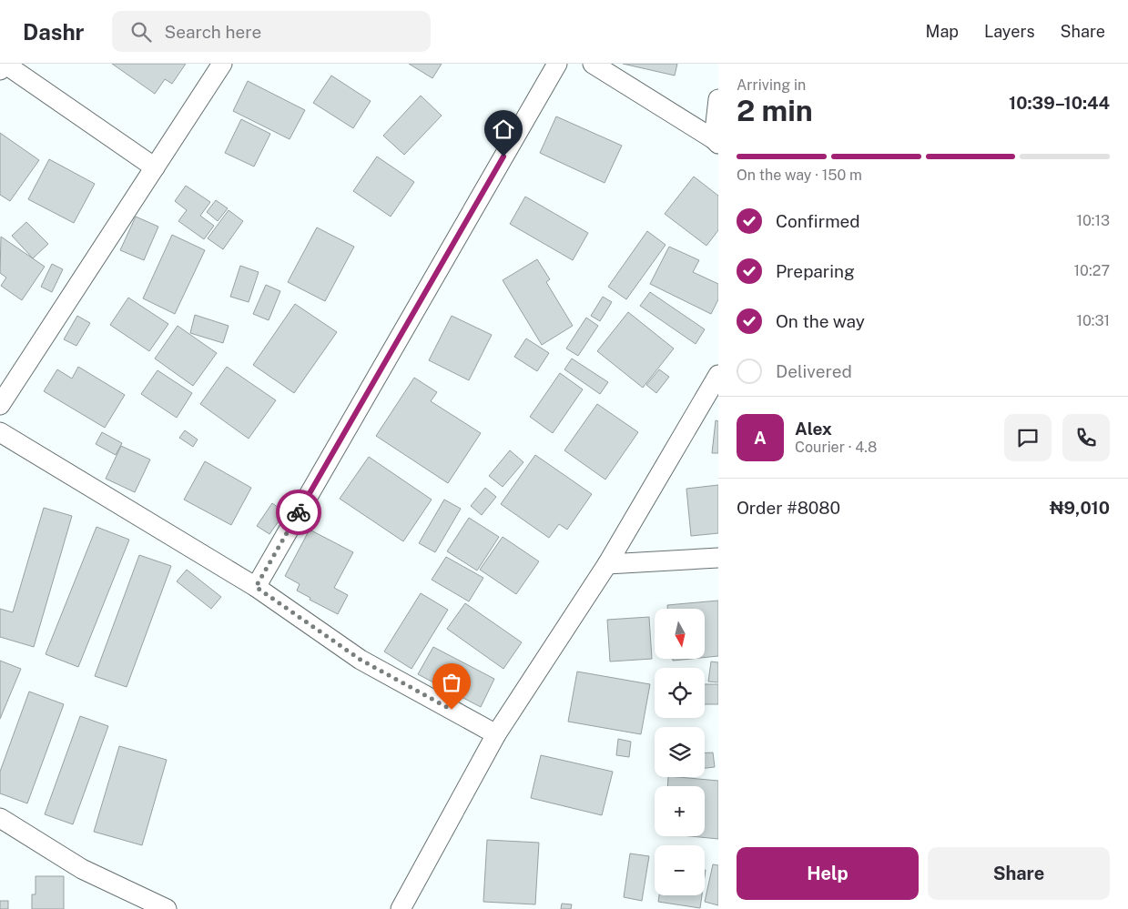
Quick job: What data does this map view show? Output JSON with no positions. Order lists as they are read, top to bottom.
{
  "north": "bottom",
  "page": {
    "header": "Dashr",
    "search": "Search here",
    "nav": ["Map", "Layers", "Share"],
    "heading": ["2 min", "Arriving in", "10:39–10:44"],
    "panel": [
      "Alex",
      "Courier · 4.8",
      "Order #8080",
      "₦9,010"
    ],
    "bar": "On the way · 150 m",
    "list": [
      ["Confirmed", "10:13"],
      ["Preparing", "10:27"],
      ["On the way", "10:31"],
      "Delivered"
    ],
    "round": "A",
    "map_buttons": ["+", "−"],
    "buttons": ["Help", "Share"]
  }
}
